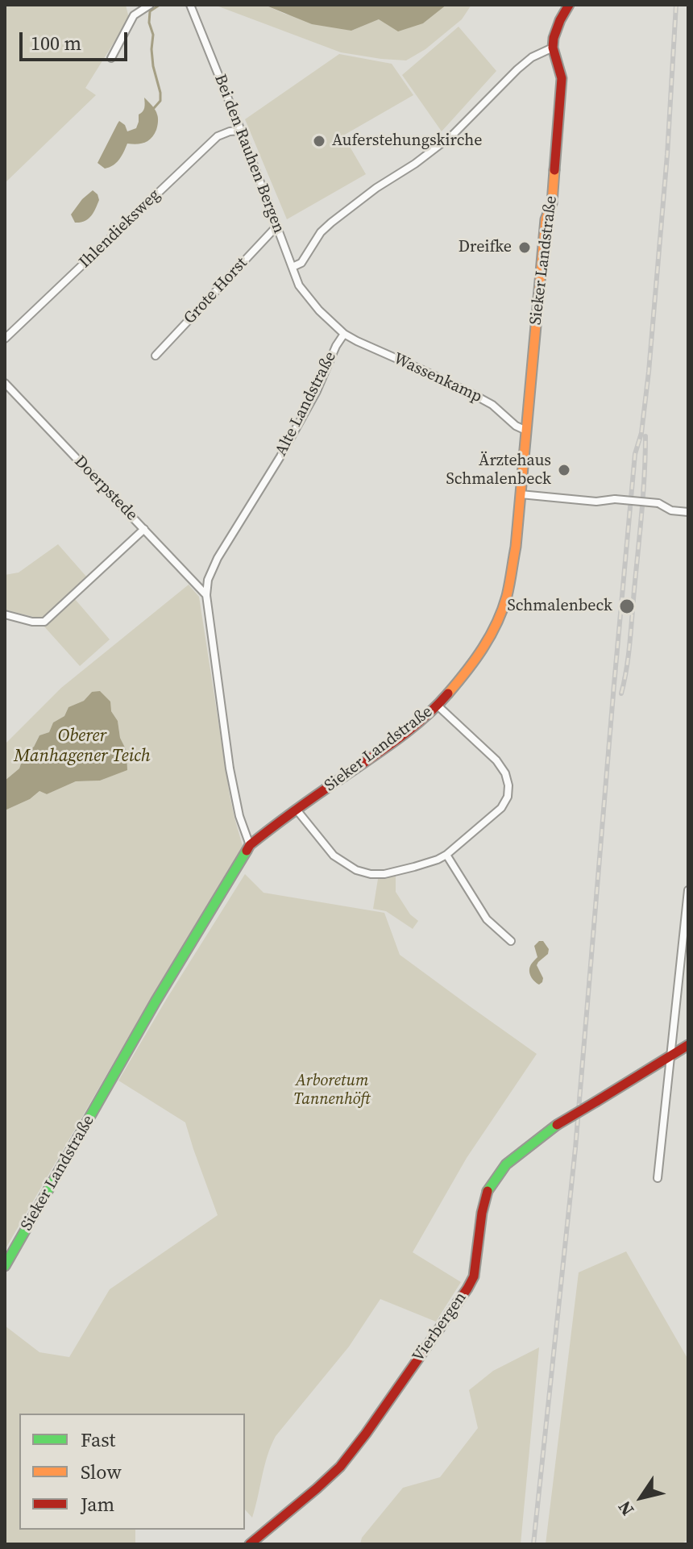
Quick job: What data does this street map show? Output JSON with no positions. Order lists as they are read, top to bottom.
{
  "streets": {
    "street": [
      "Bei den Rauhen Bergen",
      "Ihlendieksweg",
      "Sieker Landstraße",
      "Grote Horst",
      "Wassenkamp",
      "Alte Landstraße",
      "Doerpstede",
      "Vierbergen"
    ]
  },
  "crossings": [
    ["Bei den Rauhen Bergen", "Ihlendieksweg"],
    ["Bei den Rauhen Bergen", "Grote Horst"],
    ["Bei den Rauhen Bergen", "Alte Landstraße"],
    ["Sieker Landstraße", "Wassenkamp"],
    ["Sieker Landstraße", "Alte Landstraße"],
    ["Wassenkamp", "Alte Landstraße"],
    ["Alte Landstraße", "Doerpstede"]
  ],
  "water": ["Oberer Manhagener Teich"],
  "parks": ["Arboretum Tannenhöft"],
  "places": [
    "Auferstehungskirche",
    "Dreifke",
    "Ärztehaus Schmalenbeck",
    "Schmalenbeck"
  ],
  "legend": ["Fast", "Slow", "Jam"],
  "scale_bar": "100 m",
  "north": "bottom left"
}
